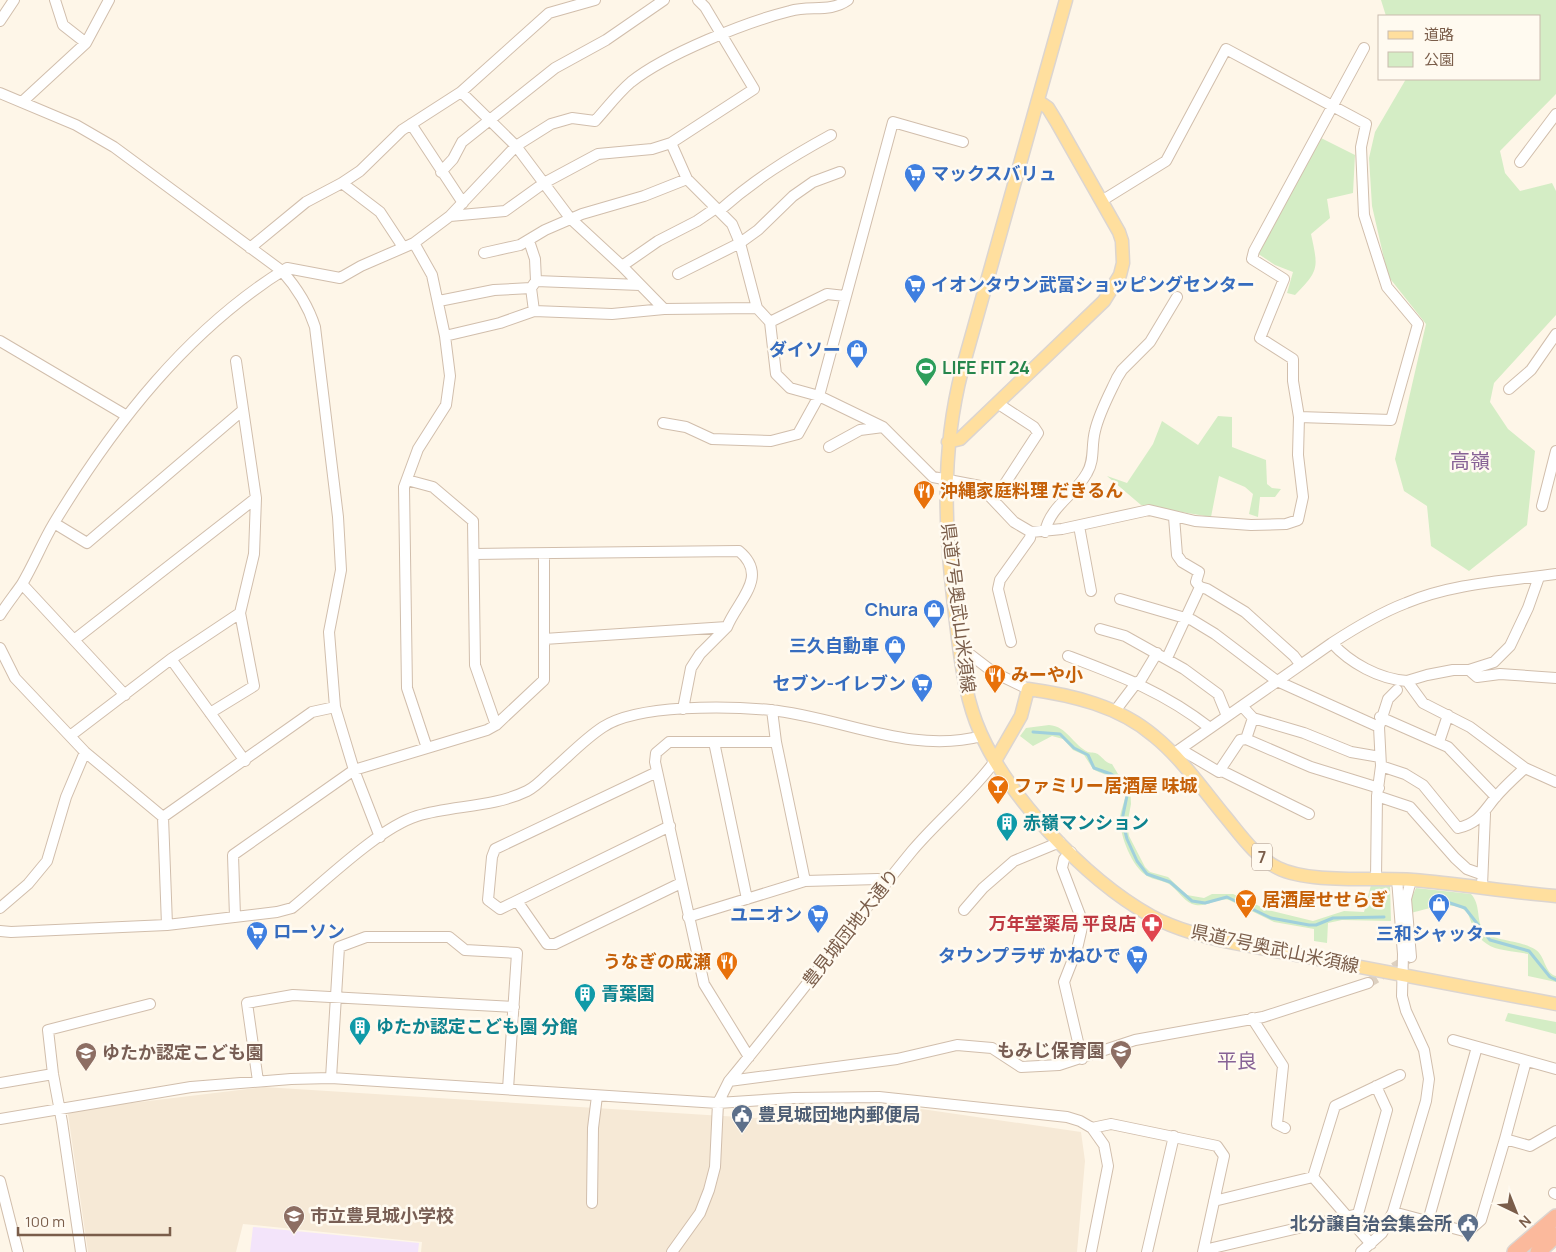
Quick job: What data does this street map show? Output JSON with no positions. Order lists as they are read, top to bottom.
{
  "streets": {
    "main road": ["県道7号奥武山米須線", "7"],
    "street": ["豊見城団地大通り"]
  },
  "crossings": [
    ["県道7号奥武山米須線", "豊見城団地大通り"]
  ],
  "districts": ["高嶺", "平良"],
  "places": {
    "supermarket": [
      "マックスバリュ",
      "イオンタウン武富ショッピングセンター",
      "セブン-イレブン",
      "ユニオン",
      "ローソン",
      "タウンプラザ かねひで"
    ],
    "shop": [
      "ダイソー",
      "Chura",
      "三久自動車",
      "三和シャッター"
    ],
    "sports": ["LIFE FIT 24"],
    "restaurant": ["沖縄家庭料理 だきるん", "みーや小", "うなぎの成瀬"],
    "bar": ["ファミリー居酒屋 味城", "居酒屋せせらぎ"],
    "building": ["赤嶺マンション", "青葉園", "ゆたか認定こども園 分館"],
    "pharmacy": ["万年堂薬局 平良店"],
    "school or university": ["もみじ保育園", "ゆたか認定こども園", "市立豊見城小学校"],
    "public building": ["豊見城団地内郵便局", "北分譲自治会集会所"]
  },
  "legend": ["道路", "公園"],
  "scale_bar": "100 m",
  "north": "bottom right"
}
